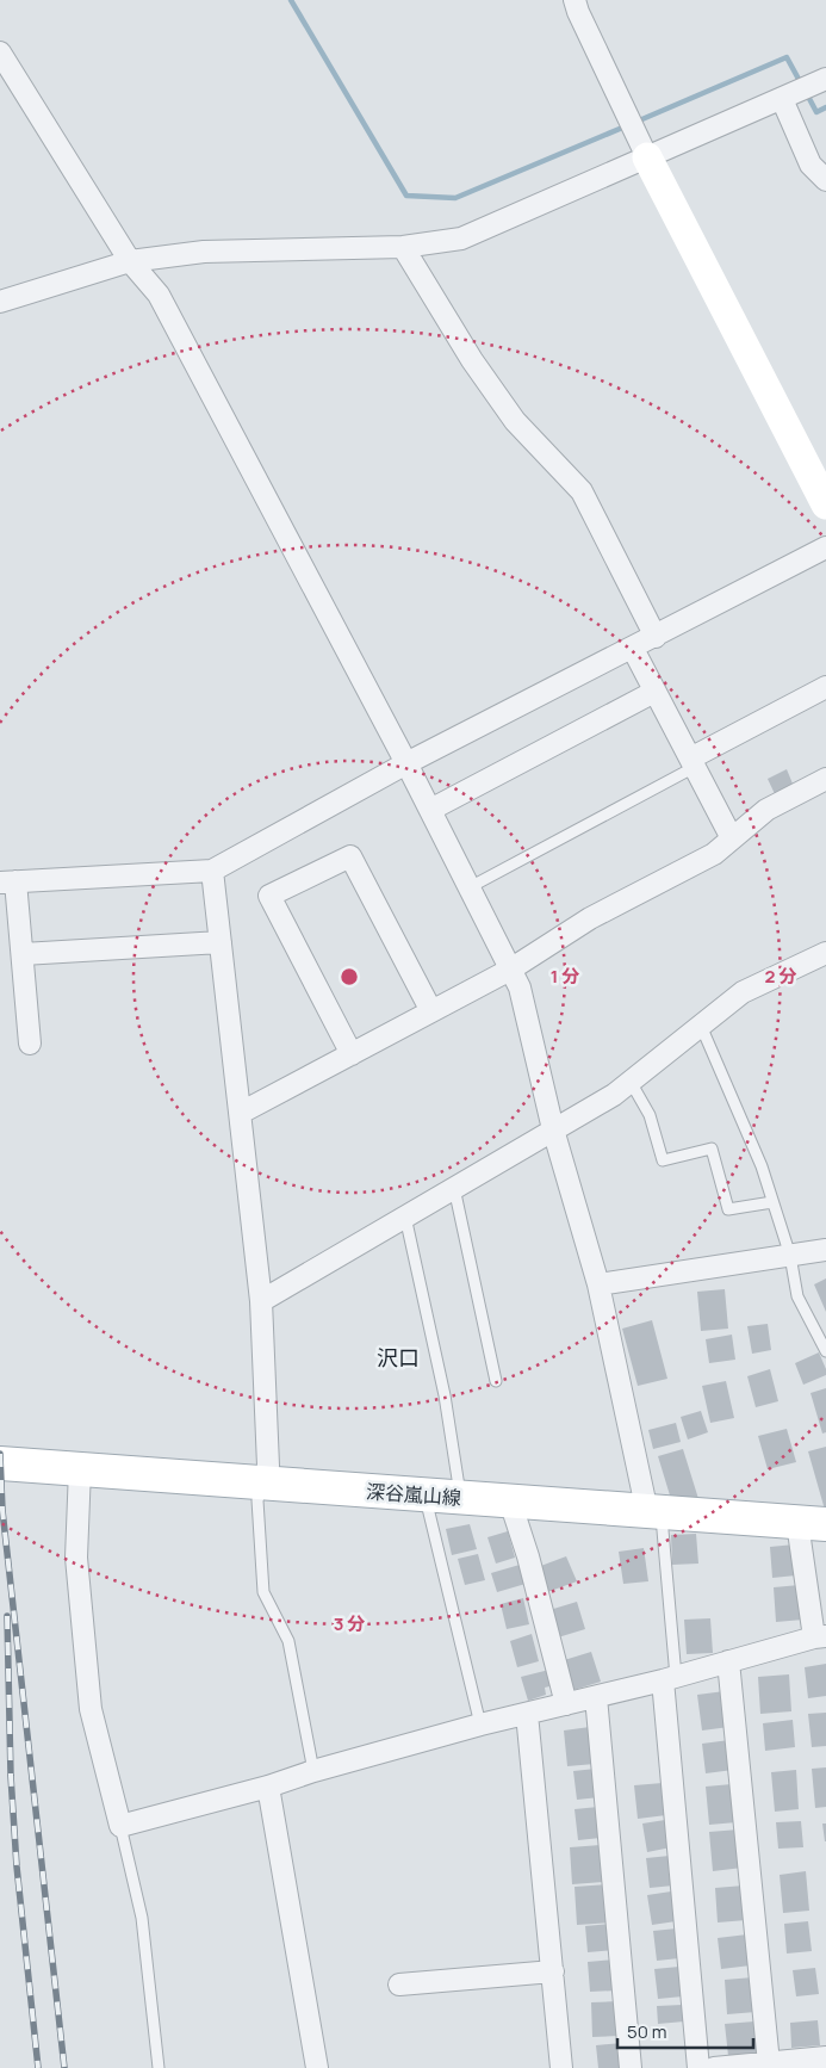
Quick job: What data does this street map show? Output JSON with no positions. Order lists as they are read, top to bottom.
{
  "streets": {
    "main road": ["深谷嵐山線"]
  },
  "districts": ["沢口"],
  "scale_bar": "50 m",
  "rings": ["1 分", "2 分", "3 分"]
}
